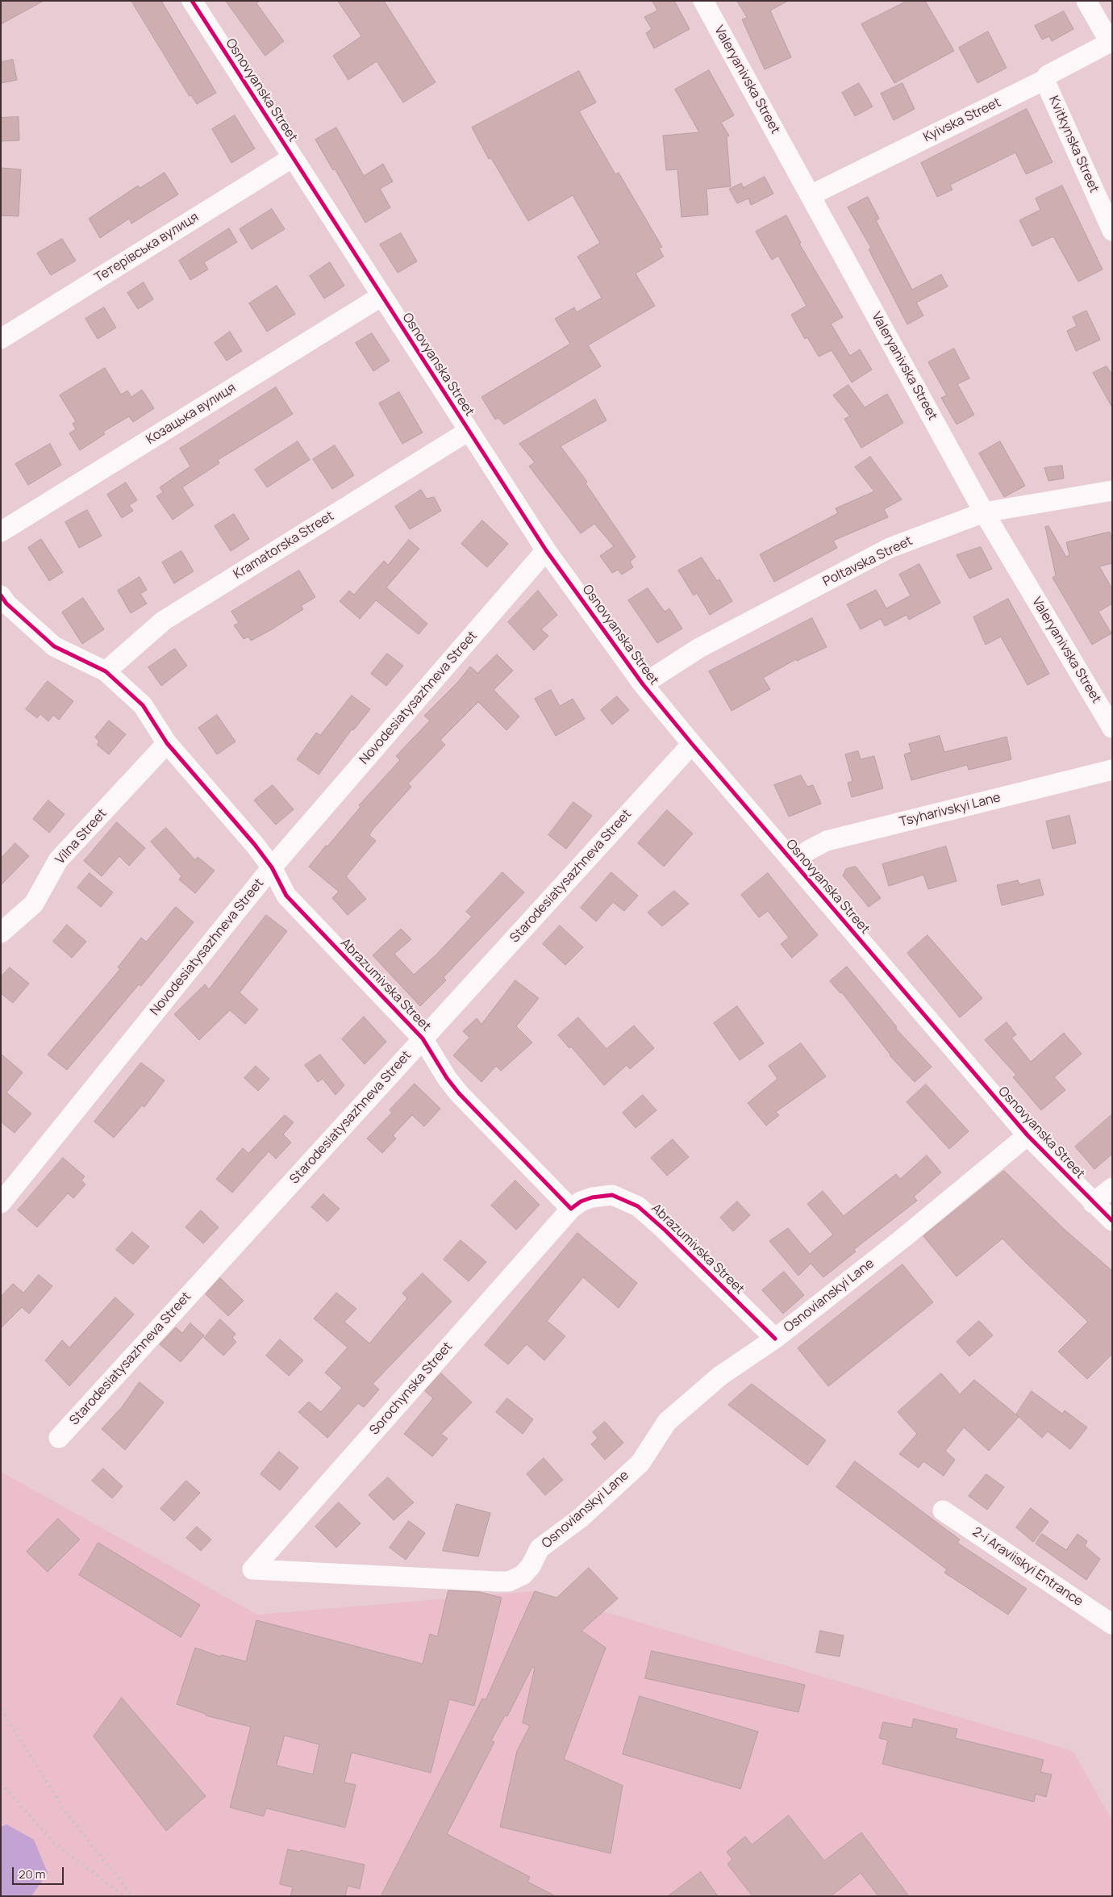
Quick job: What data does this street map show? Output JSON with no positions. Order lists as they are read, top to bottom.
{
  "streets": {
    "street": [
      "Valeryanivska Street",
      "Osnovyanska Street",
      "Kyivska Street",
      "Kvitkynska Street",
      "Тетерівська вулиця",
      "Козацька вулиця",
      "Kramatorska Street",
      "Poltavska Street",
      "Novodesiatysazhneva Street",
      "Tsyharivskyi Lane",
      "Vilna Street",
      "Starodesiatysazhneva Street",
      "Abrazumivska Street",
      "Osnovianskyi Lane",
      "Sorochynska Street",
      "2-i Araviiskyi Entrance"
    ]
  },
  "crossings": [
    ["Valeryanivska Street", "Kyivska Street"],
    ["Valeryanivska Street", "Poltavska Street"],
    ["Osnovyanska Street", "Тетерівська вулиця"],
    ["Osnovyanska Street", "Козацька вулиця"],
    ["Osnovyanska Street", "Kramatorska Street"],
    ["Osnovyanska Street", "Poltavska Street"],
    ["Osnovyanska Street", "Novodesiatysazhneva Street"],
    ["Osnovyanska Street", "Tsyharivskyi Lane"],
    ["Osnovyanska Street", "Starodesiatysazhneva Street"],
    ["Osnovyanska Street", "Osnovianskyi Lane"],
    ["Kyivska Street", "Kvitkynska Street"],
    ["Kramatorska Street", "Abrazumivska Street"],
    ["Novodesiatysazhneva Street", "Abrazumivska Street"],
    ["Vilna Street", "Abrazumivska Street"],
    ["Starodesiatysazhneva Street", "Abrazumivska Street"],
    ["Abrazumivska Street", "Osnovianskyi Lane"],
    ["Abrazumivska Street", "Sorochynska Street"],
    ["Osnovianskyi Lane", "Sorochynska Street"]
  ],
  "scale_bar": "20 m"
}
